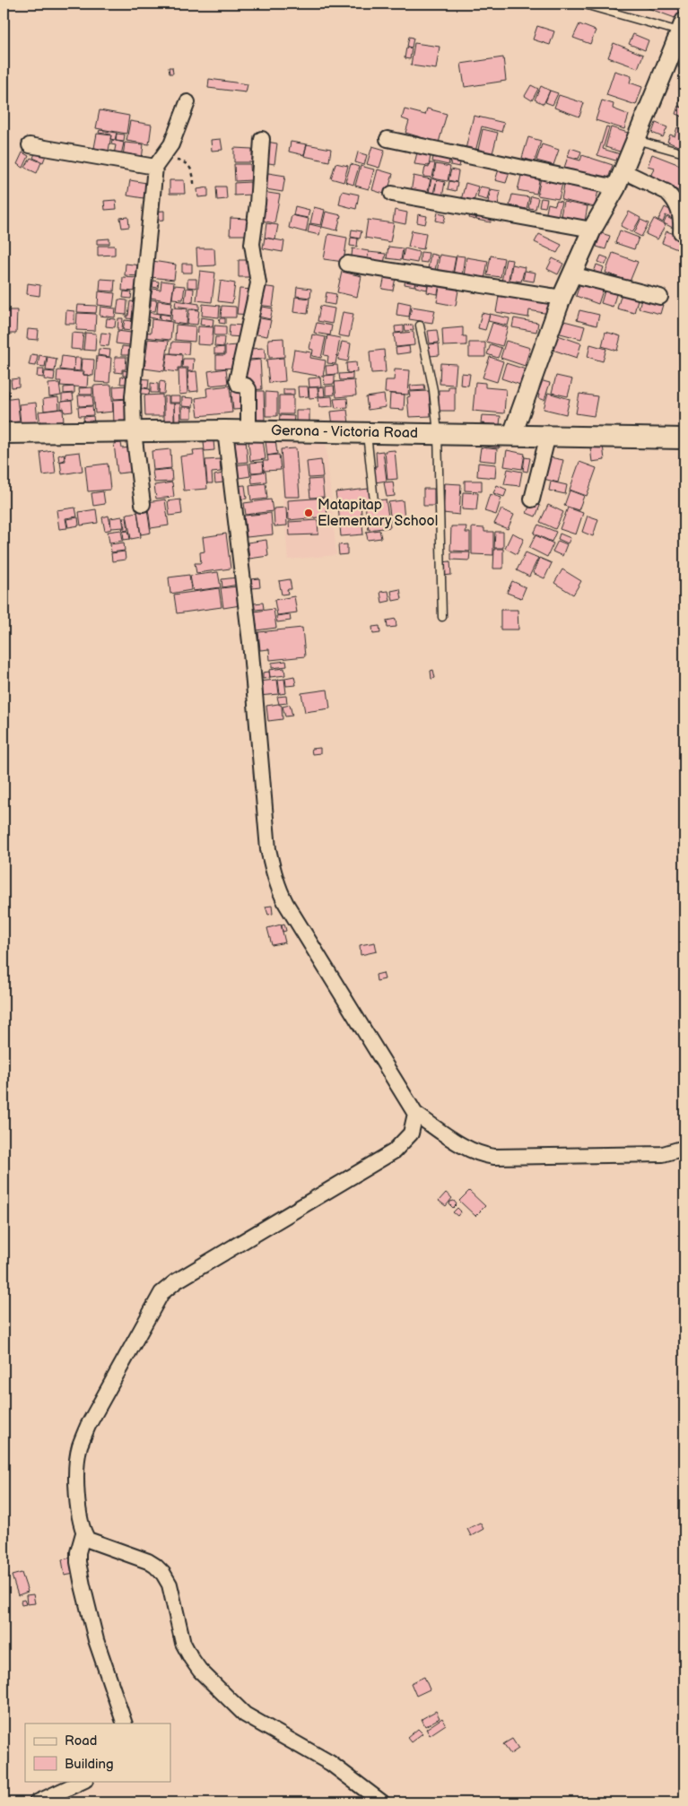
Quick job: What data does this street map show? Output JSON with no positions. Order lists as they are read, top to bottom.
{
  "streets": {
    "main road": ["Gerona - Victoria Road"]
  },
  "places": ["Matapitap Elementary School"],
  "legend": ["Road", "Building"]
}
